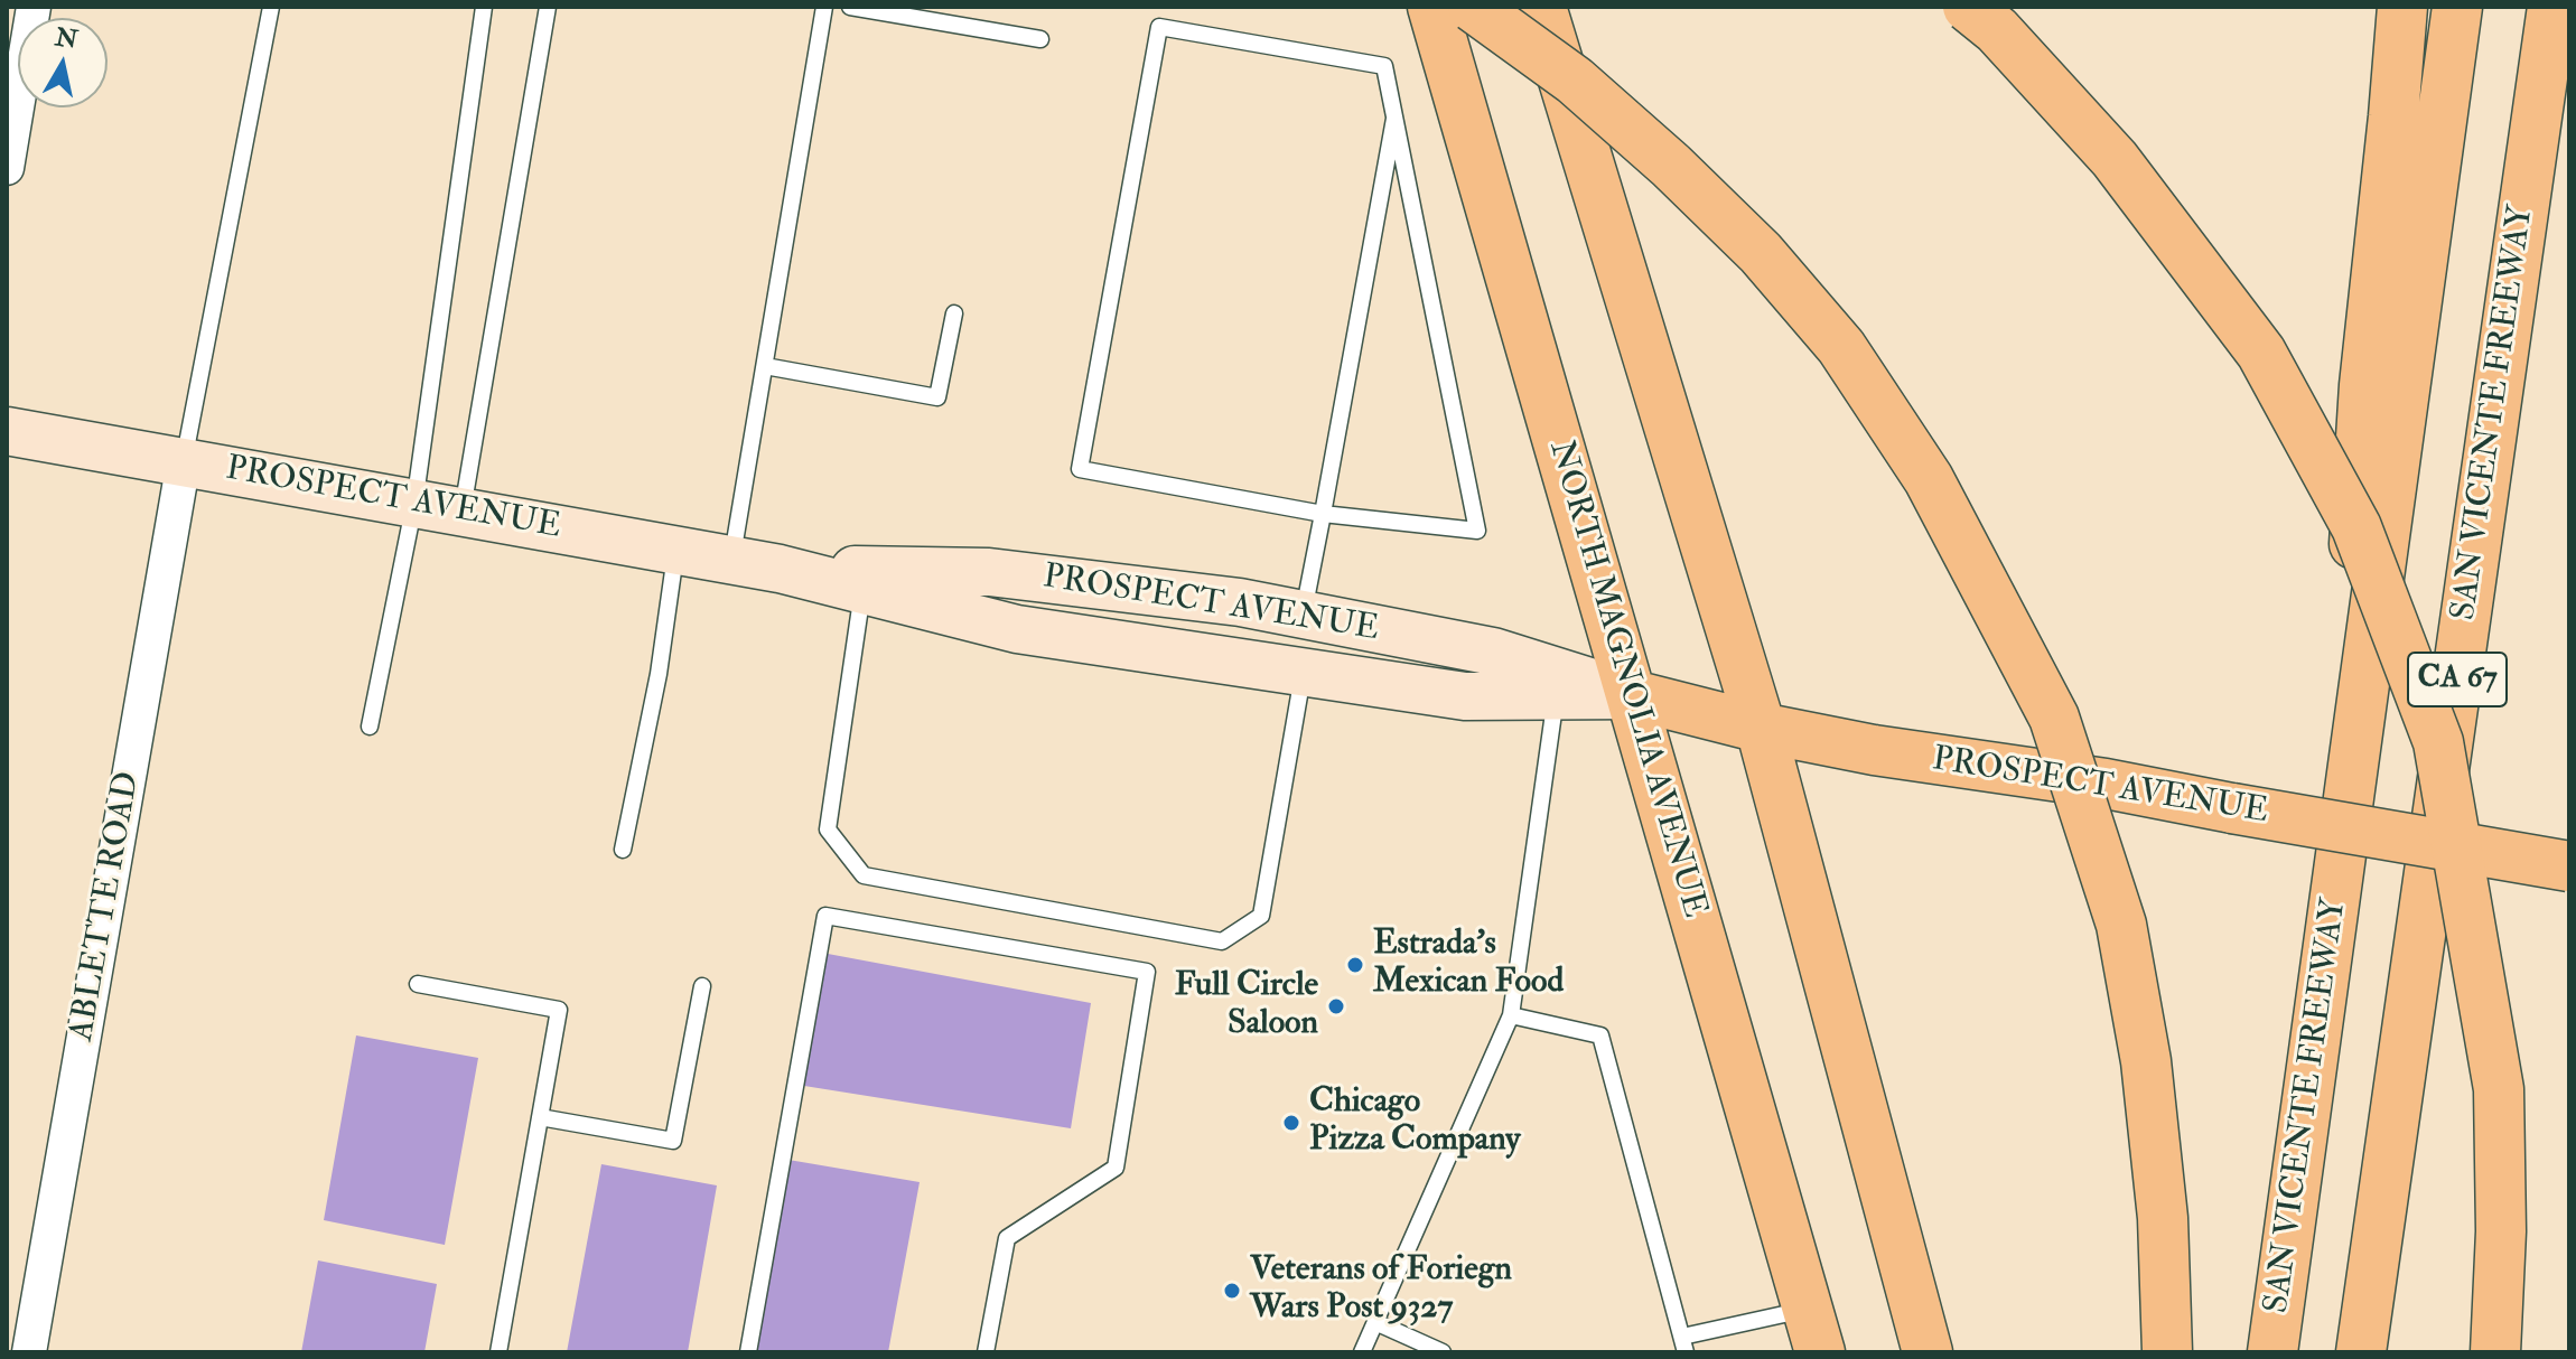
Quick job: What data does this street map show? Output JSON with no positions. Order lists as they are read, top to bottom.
{
  "streets": {
    "main road": [
      "SAN VICENTE FREEWAY",
      "PROSPECT AVENUE",
      "NORTH MAGNOLIA AVENUE",
      "CA 67"
    ],
    "street": ["ABLETTE ROAD"]
  },
  "crossings": [
    ["PROSPECT AVENUE", "NORTH MAGNOLIA AVENUE"],
    ["PROSPECT AVENUE", "ABLETTE ROAD"]
  ],
  "places": [
    "Estrada's Mexican Food",
    "Full Circle Saloon",
    "Chicago Pizza Company",
    "Veterans of Foriegn Wars Post 9327"
  ],
  "north": "top"
}
